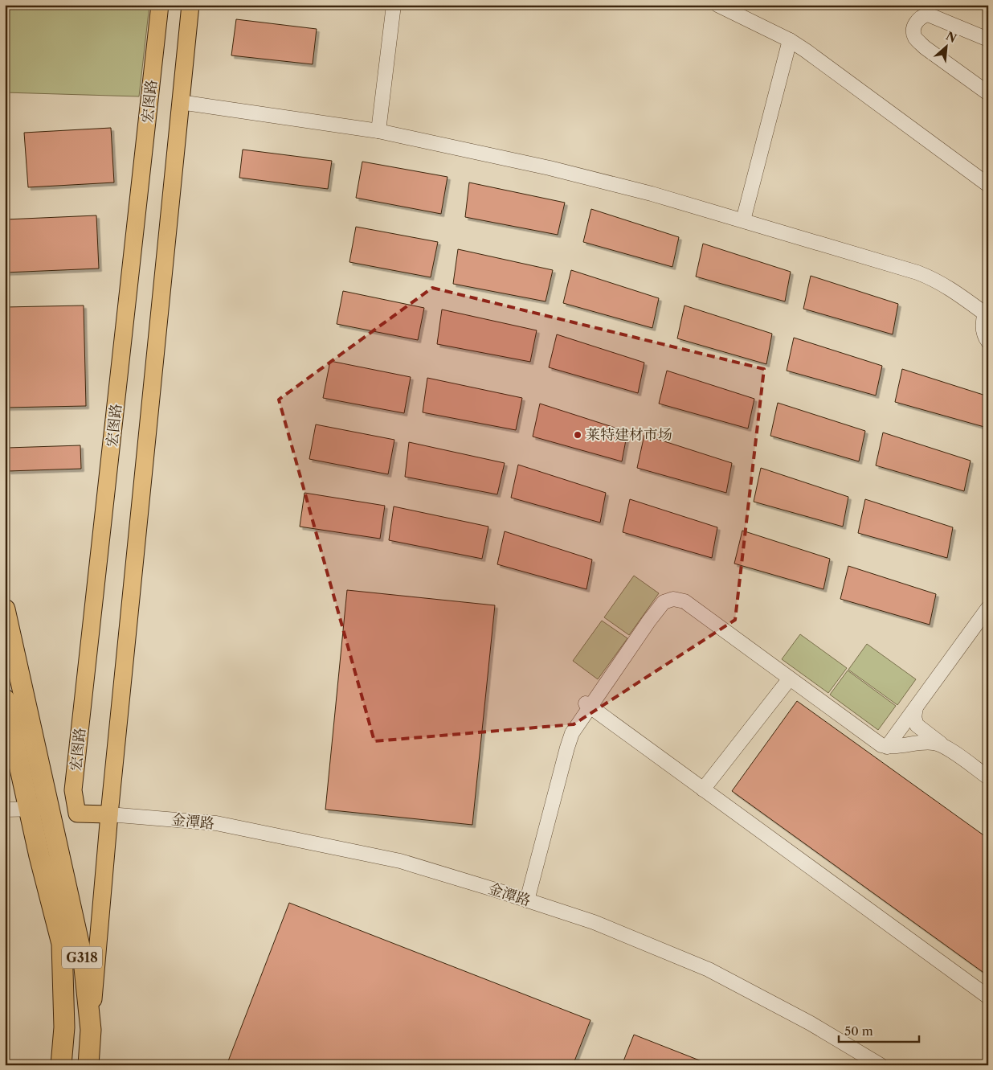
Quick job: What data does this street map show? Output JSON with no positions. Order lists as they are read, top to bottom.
{
  "streets": {
    "highway": ["G318"],
    "main road": ["宏图路"],
    "street": ["金潭路"]
  },
  "crossings": [
    ["宏图路", "金潭路"]
  ],
  "places": ["莱特建材市场"],
  "scale_bar": "50 m",
  "north": "top right"
}
